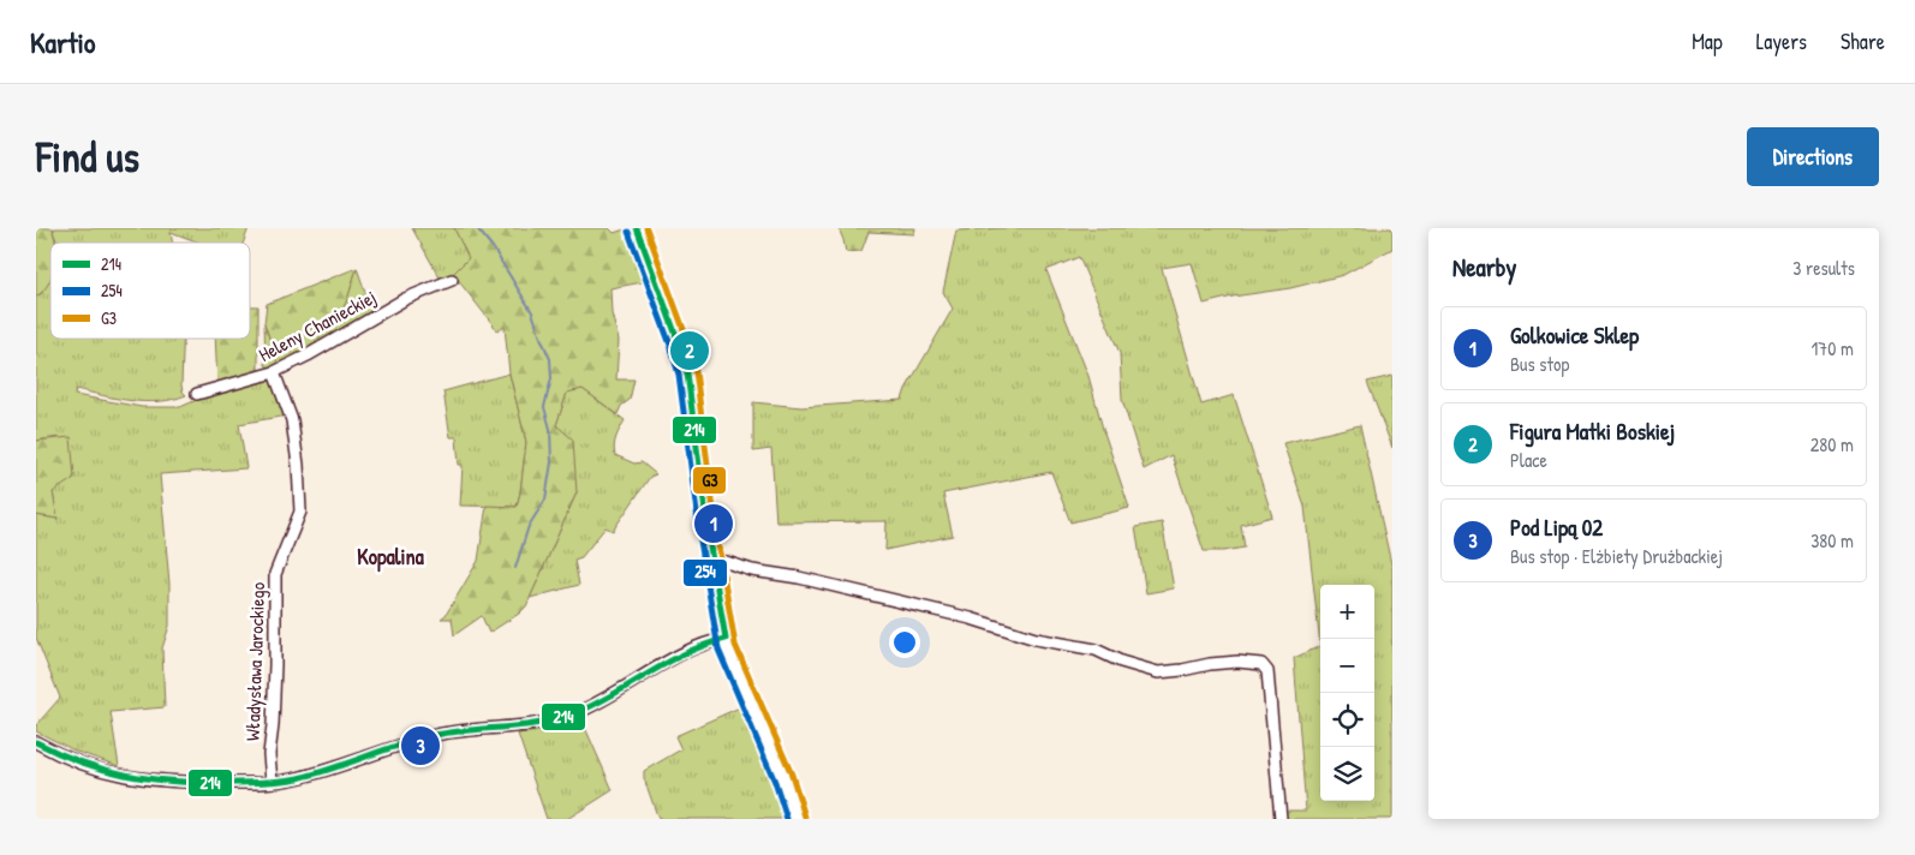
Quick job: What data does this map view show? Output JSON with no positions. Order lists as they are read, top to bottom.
{
  "streets": {
    "street": ["Heleny Chanieckiej", "Władysława Jarockiego"]
  },
  "crossings": [
    ["Heleny Chanieckiej", "Władysława Jarockiego"]
  ],
  "districts": ["Kopalina"],
  "lines": ["transit line 214", "transit line G3", "transit line 254"],
  "legend": ["214", "254", "G3"],
  "page": {
    "header": "Kartio",
    "nav": ["Map", "Layers", "Share"],
    "buttons": "Directions",
    "title": "Find us",
    "heading": ["Nearby", "3 results"],
    "list": [
      {
        "mark": "1",
        "name": "Golkowice Sklep",
        "note": "Bus stop",
        "value": "170 m"
      },
      {
        "mark": "2",
        "name": "Figura Matki Boskiej",
        "note": "Place",
        "value": "280 m"
      },
      {
        "mark": "3",
        "name": "Pod Lipą 02",
        "note": "Bus stop · Elżbiety Drużbackiej",
        "value": "380 m"
      }
    ],
    "pins": ["2", "1", "3"],
    "map_buttons": ["+", "−"]
  }
}
